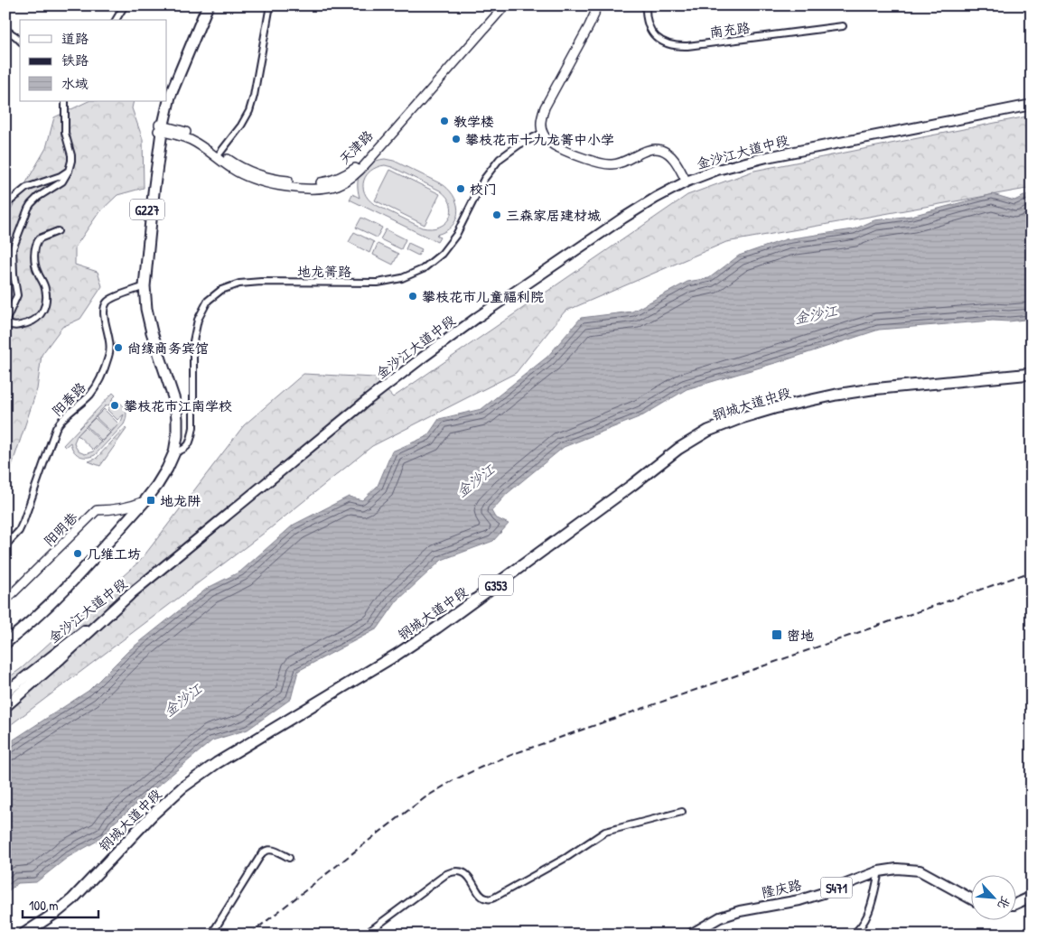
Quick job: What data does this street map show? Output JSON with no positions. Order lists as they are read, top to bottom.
{
  "streets": {
    "highway": ["G227", "钢城大道中段", "G353"],
    "main road": [
      "天津路",
      "金沙江大道中段",
      "阳明巷",
      "S471",
      "隆庆路"
    ],
    "street": ["南充路", "地龙箐路", "阳春路"]
  },
  "crossings": [
    ["天津路", "G227"],
    ["G227", "地龙箐路"],
    ["G227", "阳春路"],
    ["G227", "阳明巷"]
  ],
  "water": ["金沙江"],
  "places": {
    "other": [
      "教学楼",
      "攀枝花市十九龙箐中小学",
      "校门",
      "三森家居建材城",
      "攀枝花市儿童福利院",
      "尚缘商务宾馆",
      "攀枝花市江南学校",
      "几维工坊"
    ],
    "transit": ["地龙阱", "密地"]
  },
  "legend": ["道路", "铁路", "水域"],
  "scale_bar": "100 m",
  "north": "bottom right"
}
